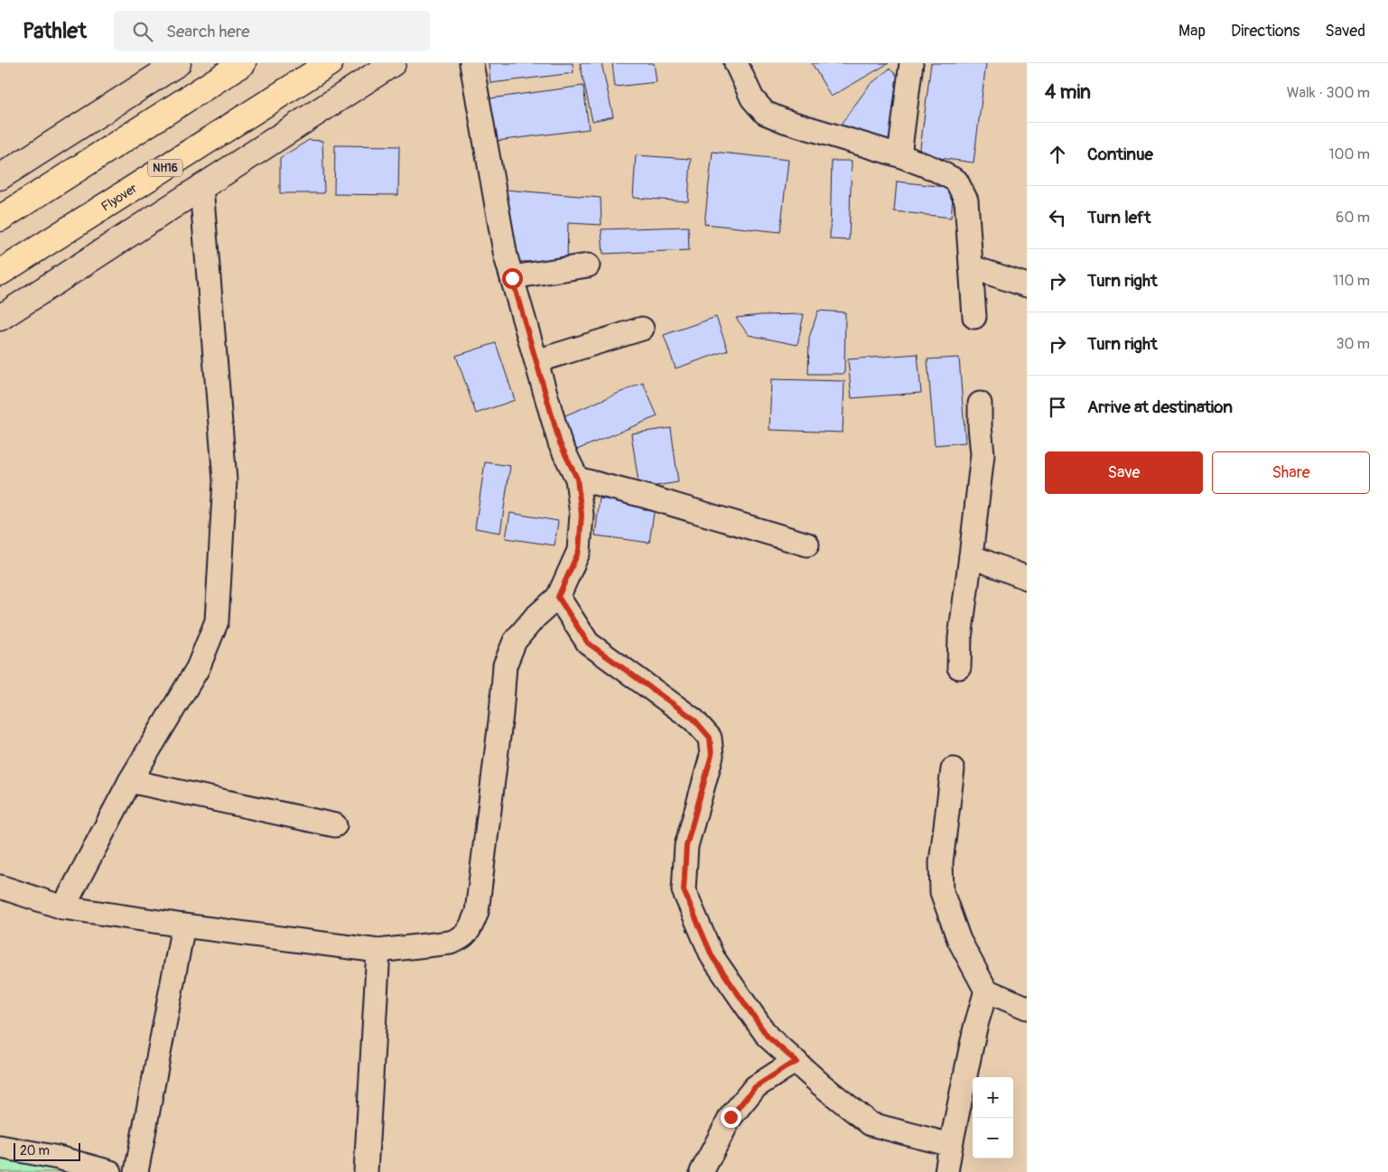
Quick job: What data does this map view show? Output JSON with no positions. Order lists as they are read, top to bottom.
{
  "streets": {
    "highway": ["NH16", "Flyover"]
  },
  "scale_bar": "20 m",
  "page": {
    "header": "Pathlet",
    "search": "Search here",
    "nav": ["Map", "Directions", "Saved"],
    "heading": ["4 min", "Walk · 300 m"],
    "list": [
      ["Continue", "100 m"],
      ["Turn left", "60 m"],
      ["Turn right", "110 m"],
      ["Turn right", "30 m"],
      "Arrive at destination"
    ],
    "buttons": ["Save", "Share"],
    "map_buttons": ["+", "−"],
    "scale": "20 m"
  }
}
